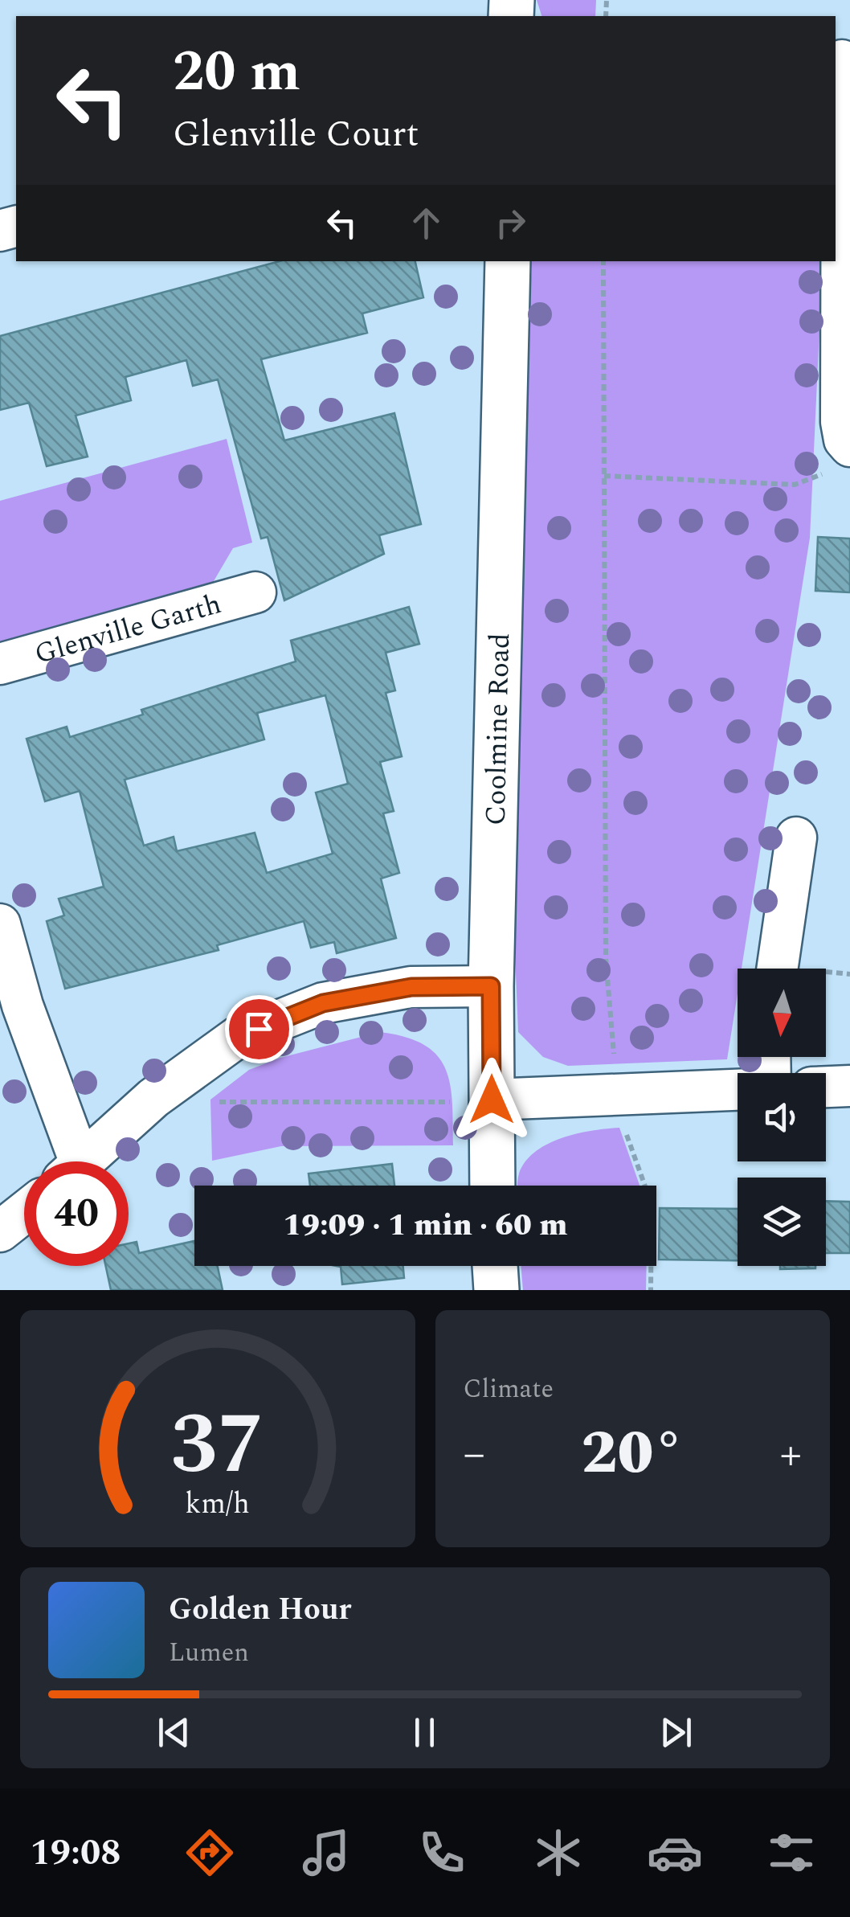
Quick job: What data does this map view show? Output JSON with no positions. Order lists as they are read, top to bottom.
{
  "streets": {
    "street": ["Glenville Garth", "Coolmine Road"]
  },
  "north": "bottom",
  "page": {
    "turn": ["20 m", "Glenville Court"],
    "limit": "40",
    "trip": "19:09 · 1 min · 60 m",
    "tile": "Climate",
    "heat": ["−", "20°", "+"],
    "song": ["Golden Hour", "Lumen"],
    "tabs": "19:08",
    "gauge": ["37", "km/h"]
  }
}
